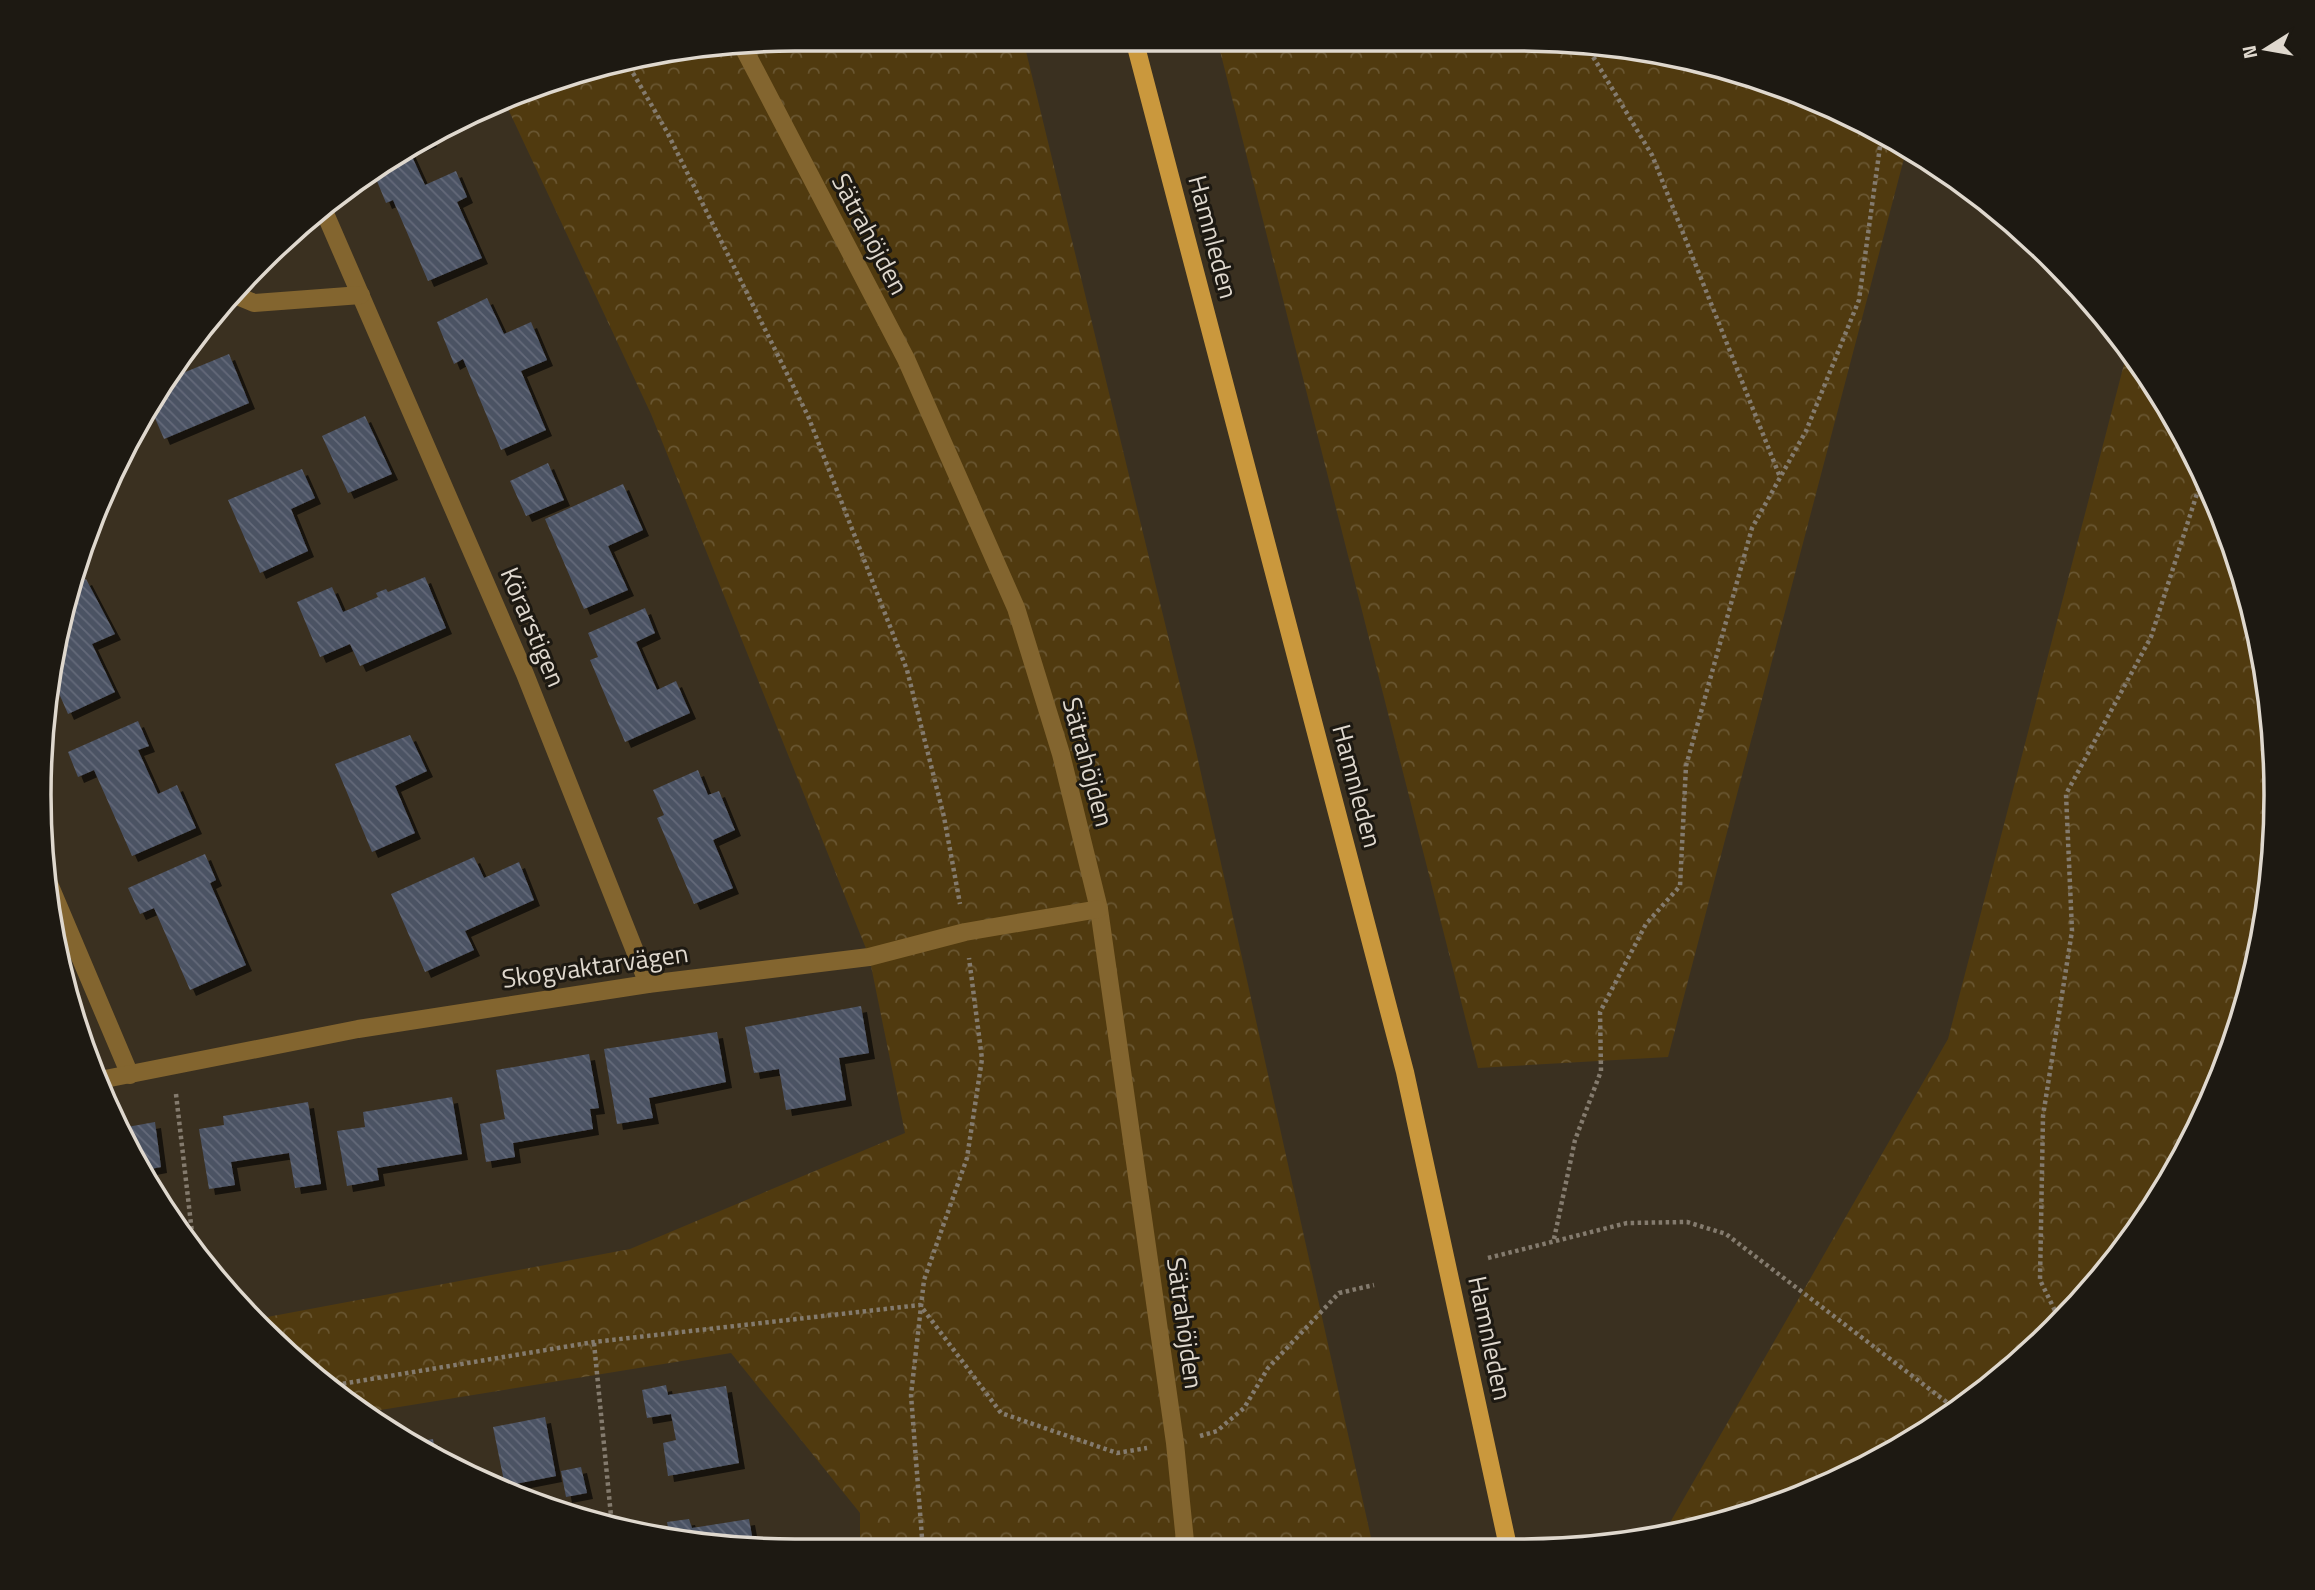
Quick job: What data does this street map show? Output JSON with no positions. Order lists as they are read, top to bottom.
{
  "streets": {
    "main road": ["Hamnleden"],
    "street": ["Sätrahöjden", "Körarstigen", "Skogvaktarvägen"]
  },
  "crossings": [
    ["Sätrahöjden", "Skogvaktarvägen"],
    ["Körarstigen", "Skogvaktarvägen"]
  ],
  "north": "left"
}
